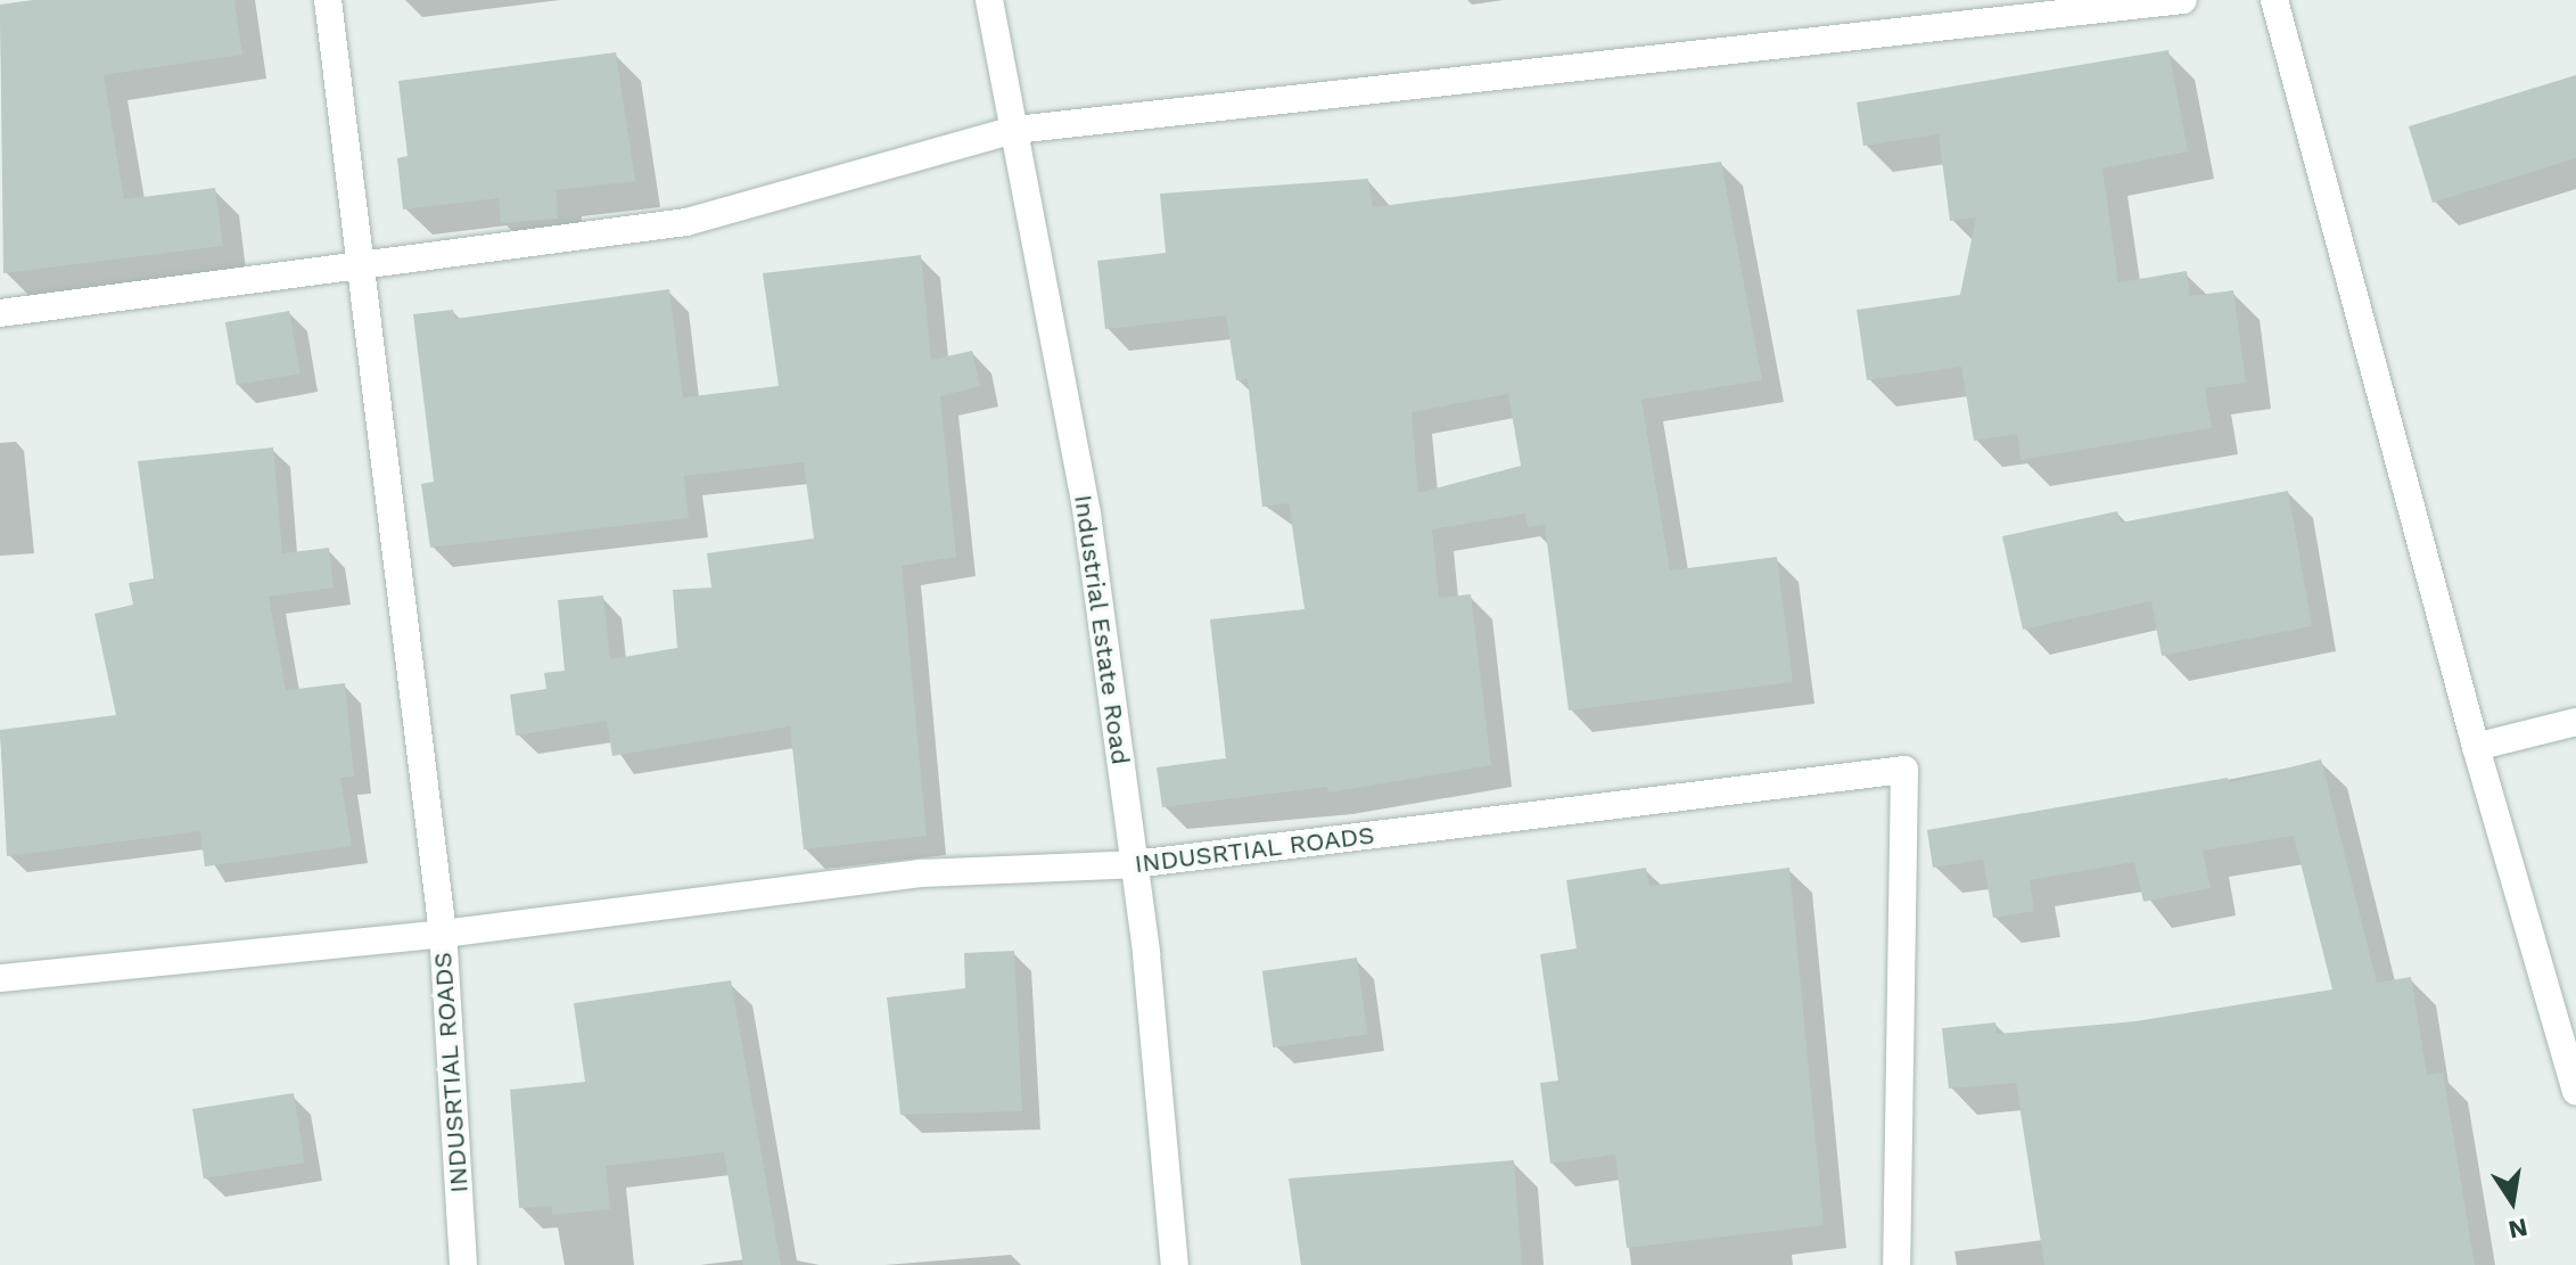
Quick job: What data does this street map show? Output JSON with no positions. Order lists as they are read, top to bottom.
{
  "streets": {
    "street": ["Industrial Estate Road", "INDUSRTIAL ROADS"]
  },
  "crossings": [
    ["Industrial Estate Road", "INDUSRTIAL ROADS"]
  ],
  "north": "bottom"
}
